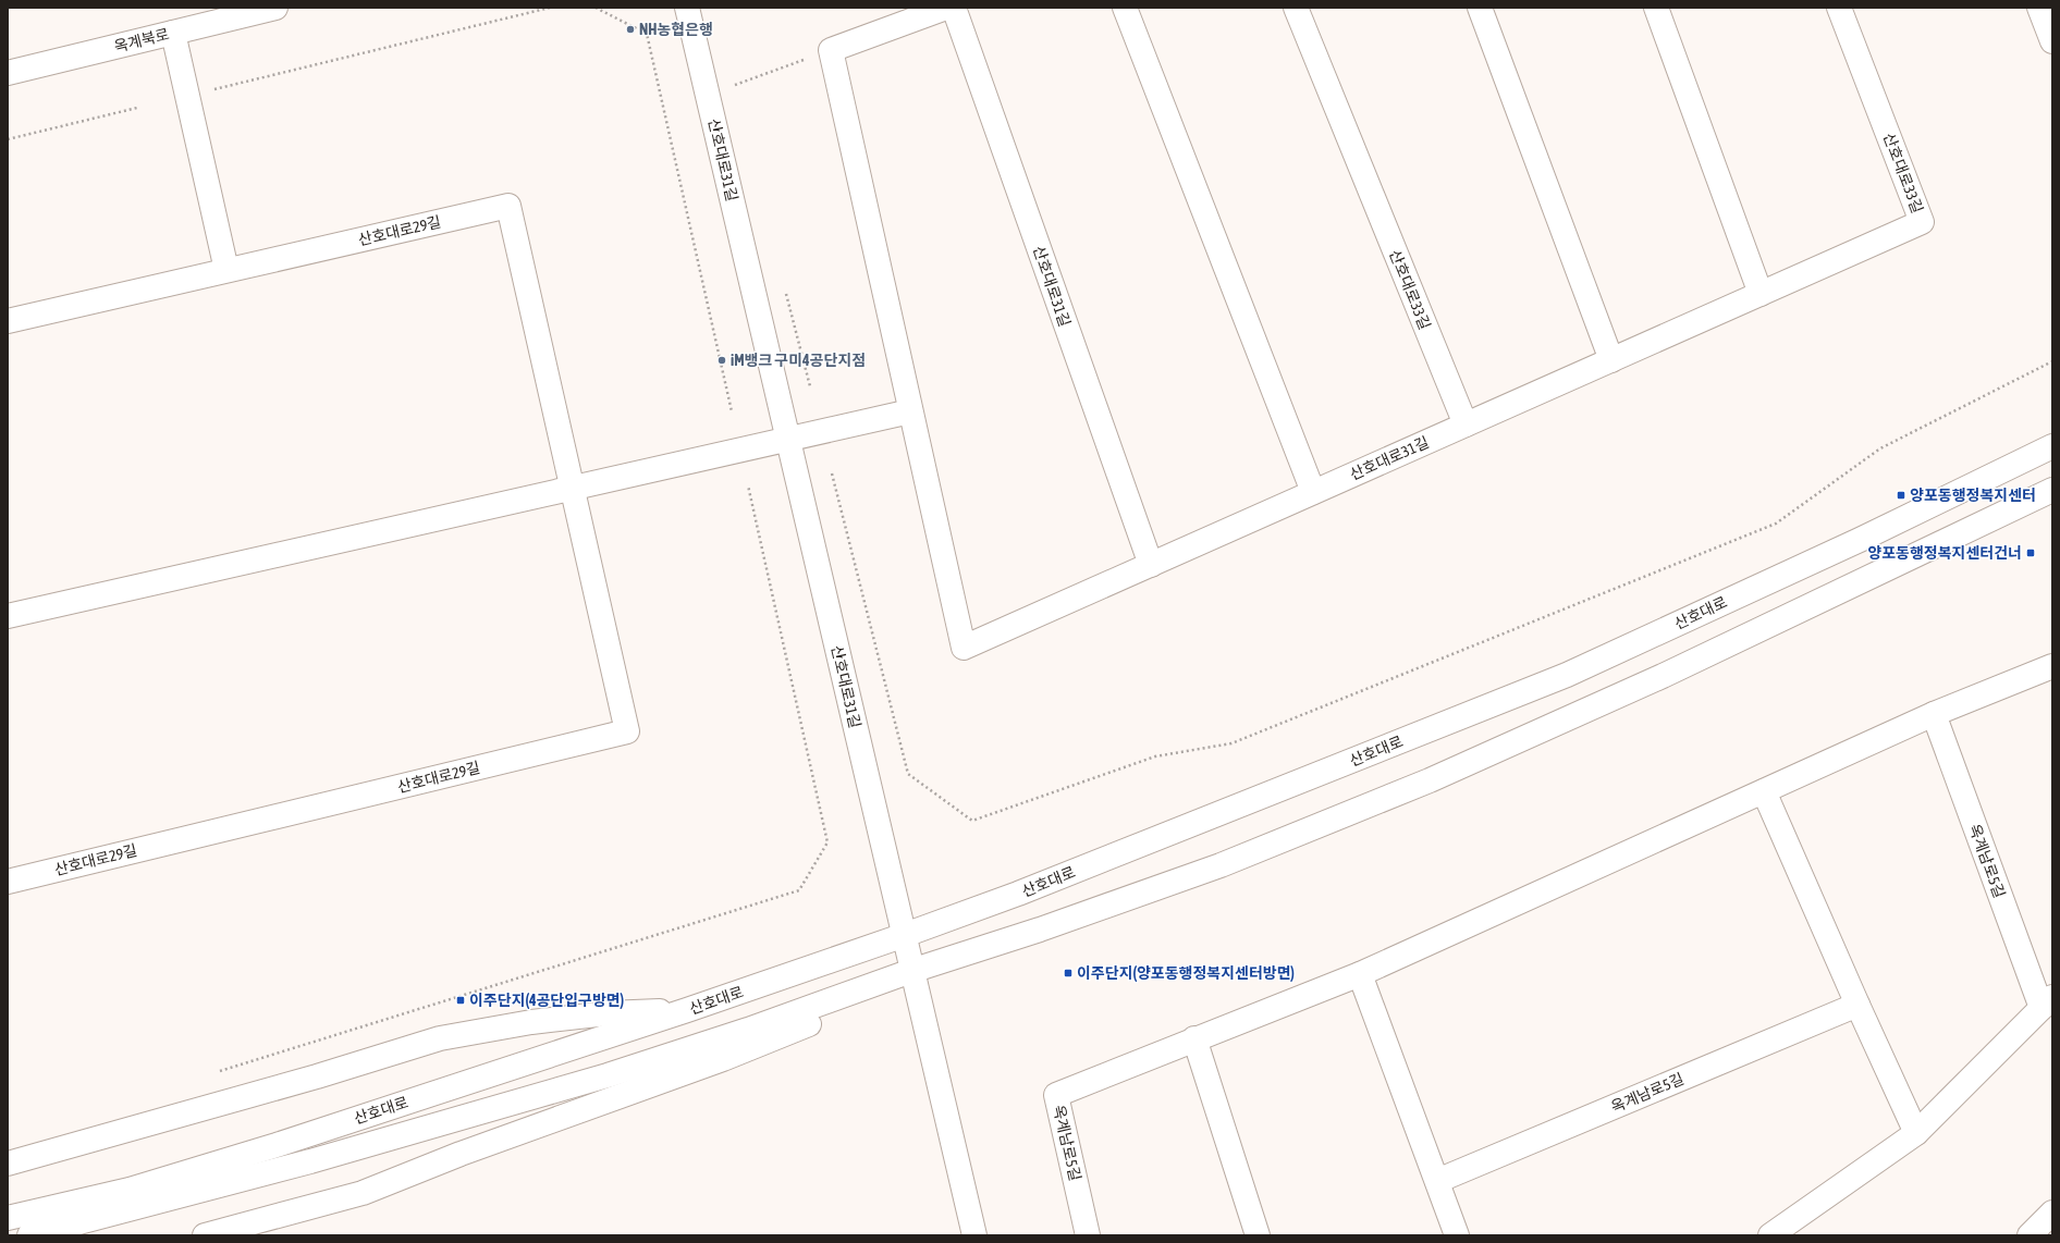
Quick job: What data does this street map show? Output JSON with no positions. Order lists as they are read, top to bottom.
{
  "streets": {
    "street": [
      "옥계북로",
      "산호대로31길",
      "산호대로33길",
      "산호대로29길",
      "산호대로",
      "옥계남로5길"
    ]
  },
  "crossings": [
    ["산호대로31길", "산호대로33길"],
    ["산호대로31길", "산호대로"]
  ],
  "places": {
    "other": ["NH농협은행", "iM뱅크 구미4공단지점"],
    "transit": [
      "양포동행정복지센터",
      "양포동행정복지센터건너",
      "이주단지(양포동행정복지센터방면)",
      "이주단지(4공단입구방면)"
    ]
  }
}
